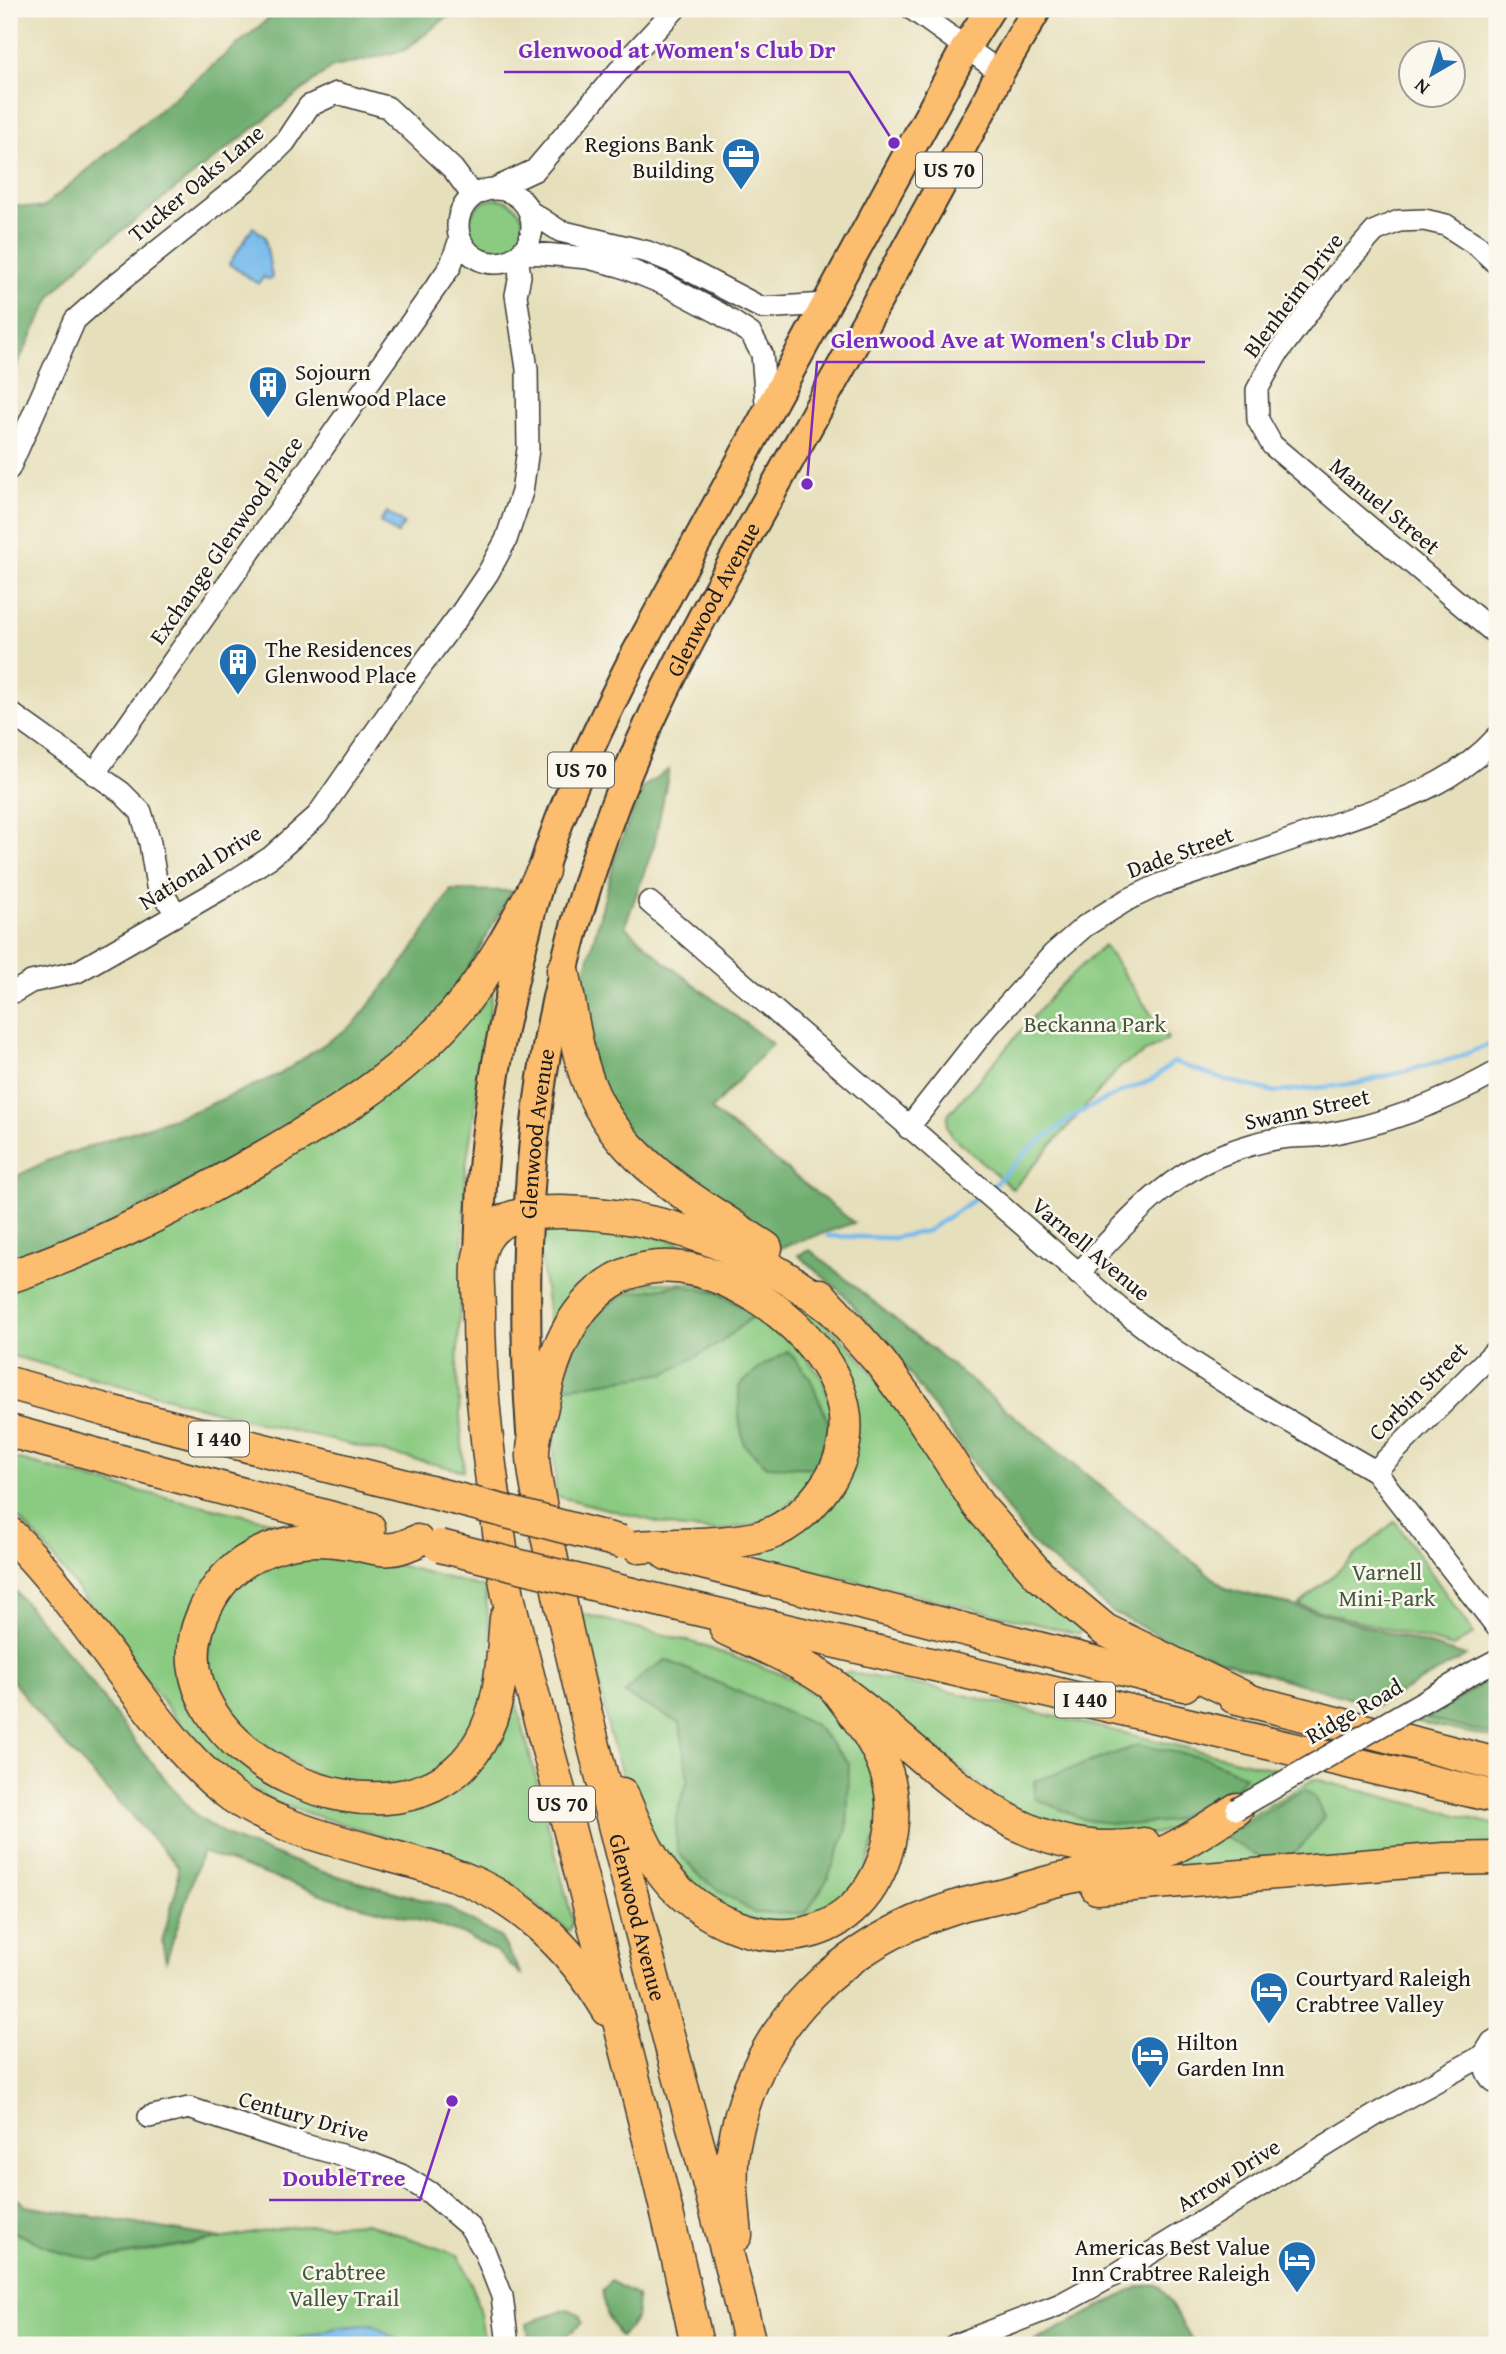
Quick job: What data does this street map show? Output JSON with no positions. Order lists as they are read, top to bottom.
{
  "streets": {
    "highway": ["US 70", "Glenwood Avenue", "I 440"],
    "street": [
      "Tucker Oaks Lane",
      "Blenheim Drive",
      "Manuel Street",
      "Exchange Glenwood Place",
      "Dade Street",
      "National Drive",
      "Swann Street",
      "Varnell Avenue",
      "Corbin Street",
      "Ridge Road",
      "Century Drive",
      "Arrow Drive"
    ]
  },
  "crossings": [
    ["Tucker Oaks Lane", "Exchange Glenwood Place"],
    ["Tucker Oaks Lane", "National Drive"],
    ["Blenheim Drive", "Manuel Street"],
    ["Exchange Glenwood Place", "National Drive"],
    ["Dade Street", "Varnell Avenue"],
    ["Swann Street", "Varnell Avenue"],
    ["Varnell Avenue", "Corbin Street"]
  ],
  "parks": ["Beckanna Park", "Varnell Mini-Park", "Crabtree Valley Trail"],
  "places": {
    "other": ["Glenwood at Women's Club Dr", "Glenwood Ave at Women's Club Dr", "DoubleTree"],
    "office": ["Regions Bank Building"],
    "building": ["Sojourn Glenwood Place", "The Residences Glenwood Place"],
    "hotel": ["Courtyard Raleigh Crabtree Valley", "Hilton Garden Inn", "Americas Best Value Inn Crabtree Raleigh"]
  },
  "north": "bottom left"
}
